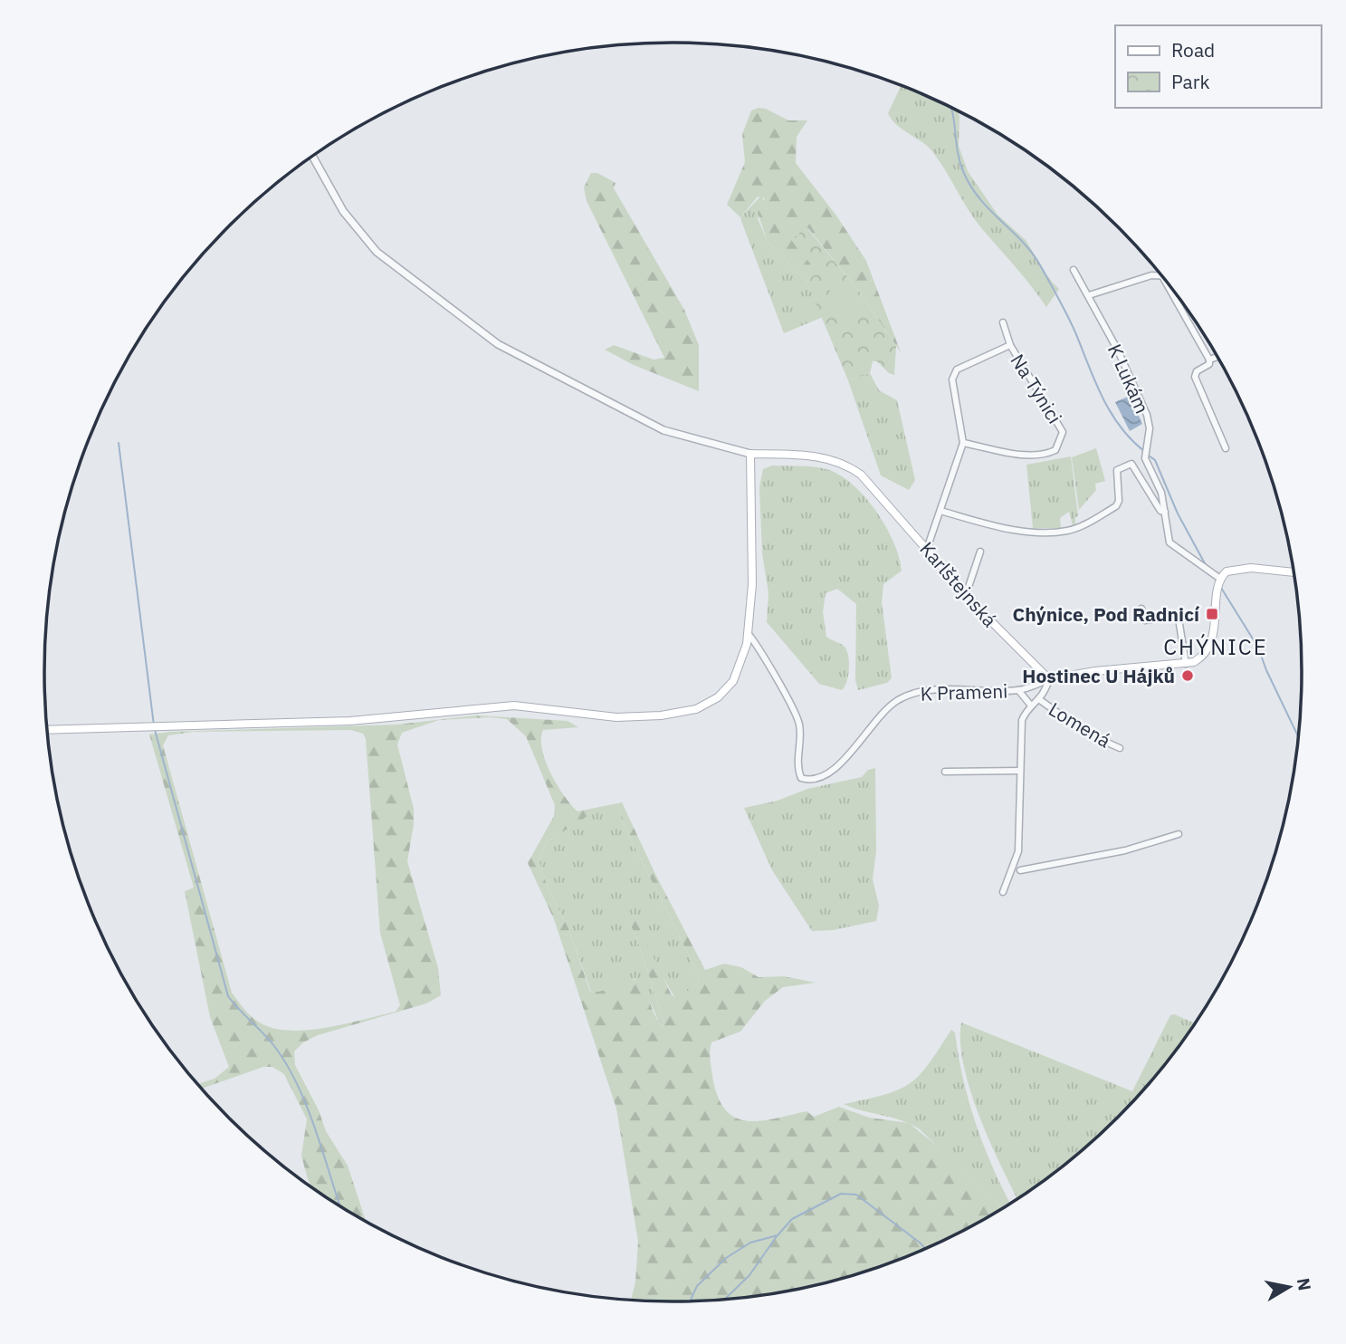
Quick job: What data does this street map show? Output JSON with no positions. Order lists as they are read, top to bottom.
{
  "streets": {
    "main road": ["Karlštejnská"],
    "street": [
      "K Lukám",
      "Na Týnici",
      "K Prameni",
      "Lomená"
    ]
  },
  "crossings": [
    ["Na Týnici", "Karlštejnská"]
  ],
  "districts": ["CHÝNICE"],
  "places": {
    "transit": ["Chýnice, Pod Radnicí"],
    "other": ["Hostinec U Hájků"]
  },
  "legend": ["Road", "Park"],
  "north": "right"
}
